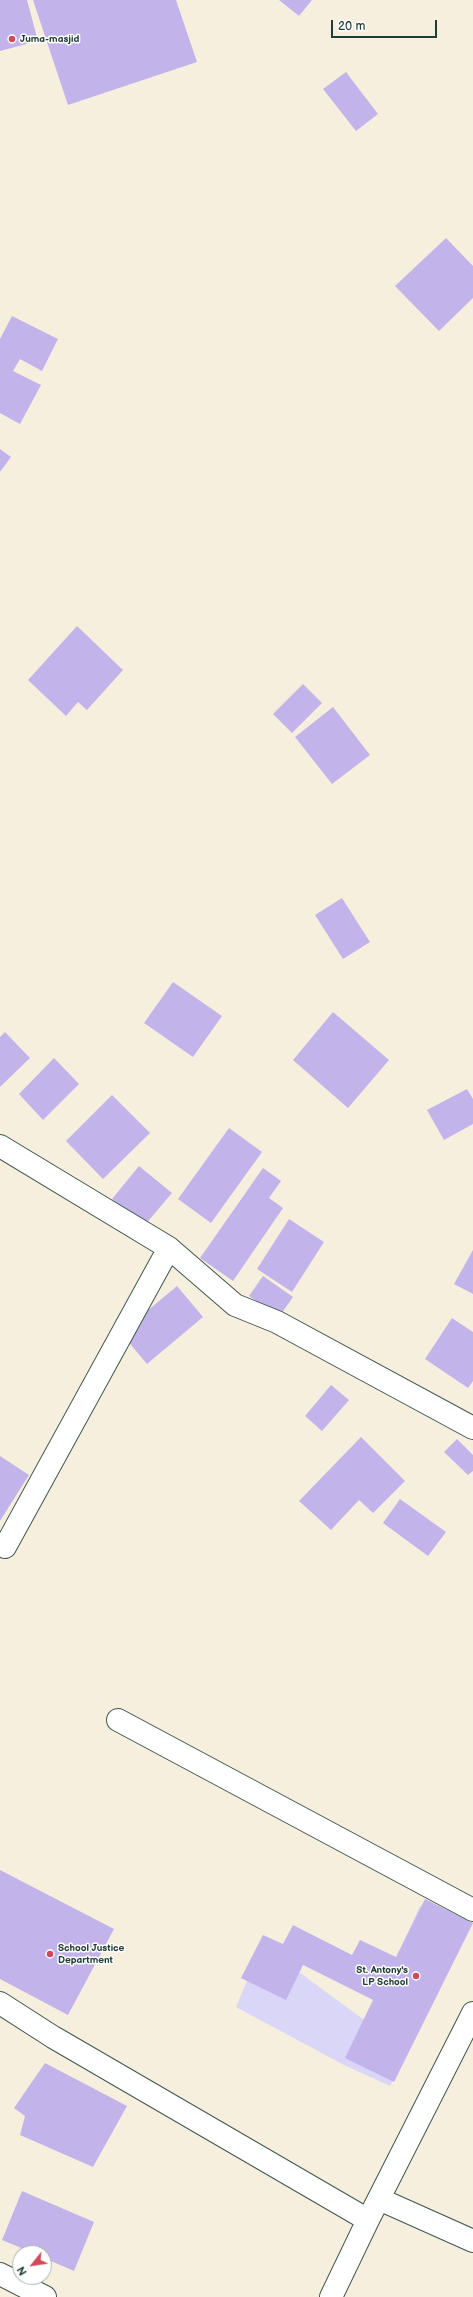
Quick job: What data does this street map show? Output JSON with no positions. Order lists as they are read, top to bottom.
{
  "places": ["Juma-masjid", "School Justice Department", "St. Antony's LP School"],
  "scale_bar": "20 m",
  "north": "bottom left"
}
